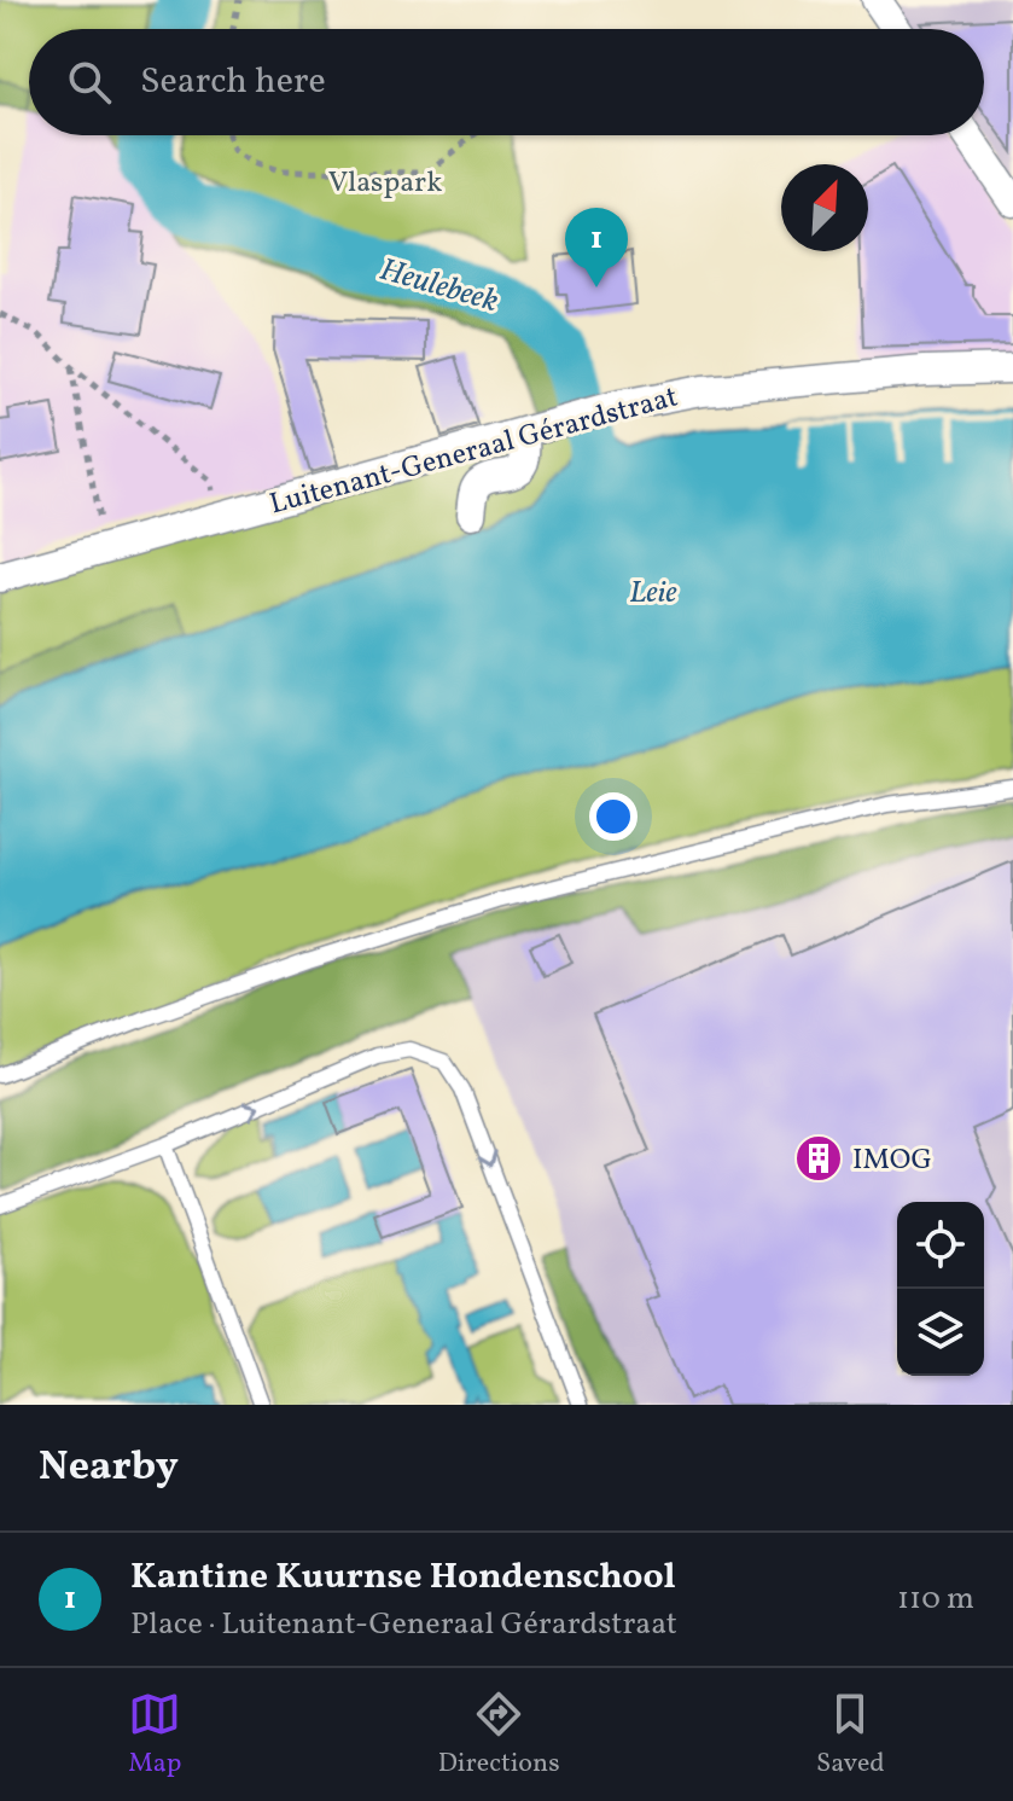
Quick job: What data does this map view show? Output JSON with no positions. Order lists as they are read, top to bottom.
{
  "streets": {
    "street": ["Luitenant-Generaal Gérardstraat"]
  },
  "water": ["Heulebeek", "Leie"],
  "parks": ["Vlaspark"],
  "places": {
    "building": ["IMOG"]
  },
  "north": "top right",
  "page": {
    "search": "Search here",
    "pins": "1",
    "heading": "Nearby",
    "list": [
      {
        "mark": "1",
        "name": "Kantine Kuurnse Hondenschool",
        "note": "Place · Luitenant-Generaal Gérardstraat",
        "value": "110 m"
      }
    ],
    "nav": ["Map", "Directions", "Saved"]
  }
}
